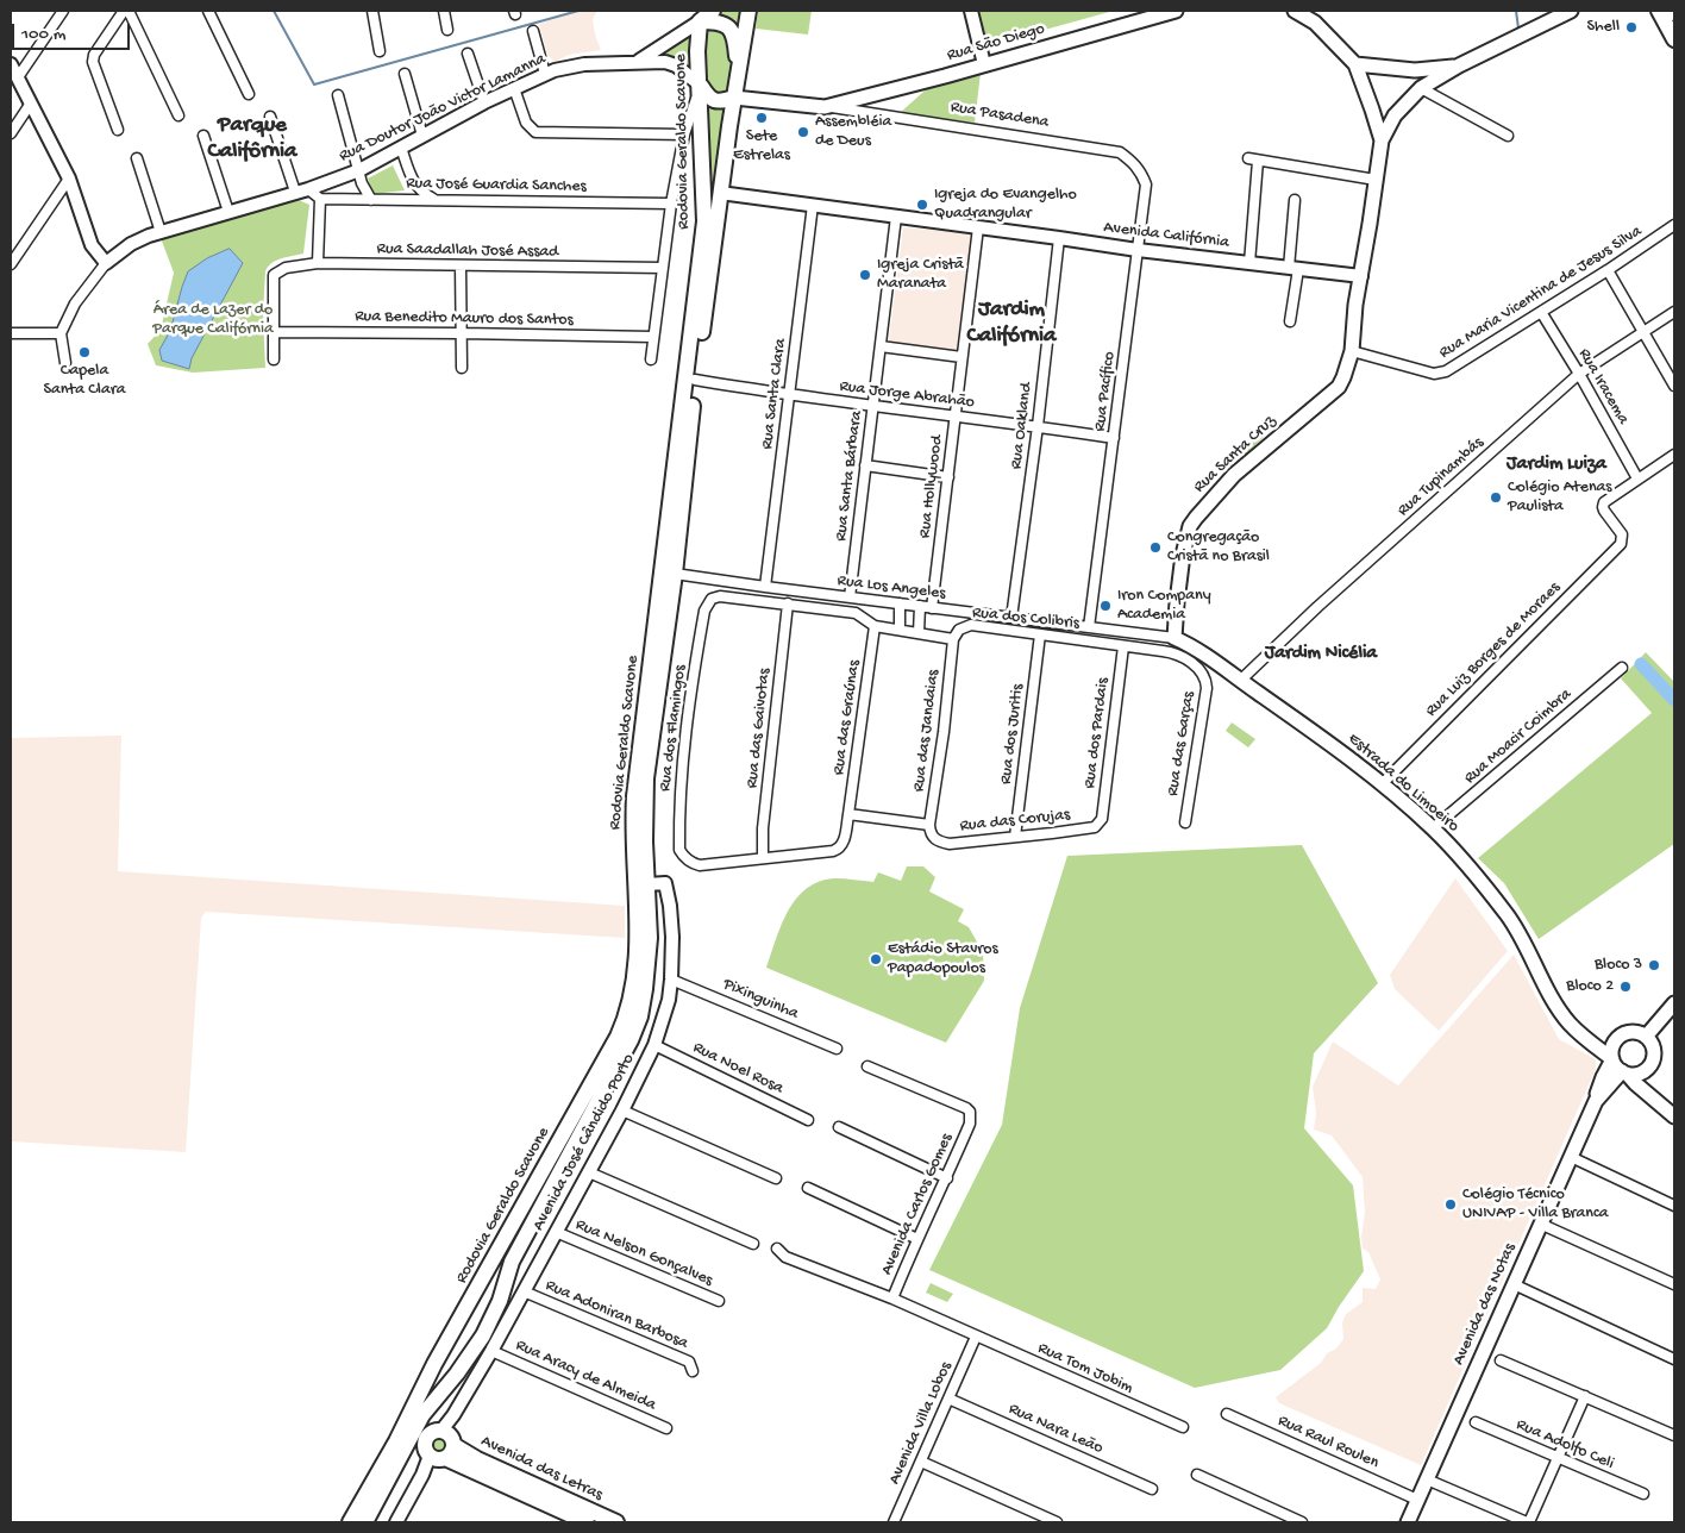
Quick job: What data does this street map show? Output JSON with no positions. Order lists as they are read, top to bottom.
{
  "streets": {
    "main road": [
      "Rua São Diego",
      "Rodovia Geraldo Scavone",
      "Rua Santa Cruz",
      "Estrada do Limoeiro",
      "Avenida das Notas",
      "Avenida das Letras"
    ],
    "street": [
      "Rua Doutor João Victor Lamanna",
      "Rua Pasadena",
      "Rua José Guardia Sanches",
      "Avenida Califórnia",
      "Rua Saadallah José Assad",
      "Rua Maria Vicentina de Jesus Silva",
      "Rua Benedito Mauro dos Santos",
      "Rua Iracema",
      "Rua Pacífico",
      "Rua Santa Clara",
      "Rua Jorge Abrahão",
      "Rua Oakland",
      "Rua Santa Bárbara",
      "Rua Tupinambás",
      "Rua Hollywood",
      "Rua Los Angeles",
      "Rua dos Colibris",
      "Rua Luiz Borges de Moraes",
      "Rua das Graúnas",
      "Rua dos Flamingos",
      "Rua das Gaivotas",
      "Rua das Jandaias",
      "Rua dos Pardais",
      "Rua dos Juritis",
      "Rua Moacir Coimbra",
      "Rua das Garças",
      "Rua das Corujas",
      "Pixinguinha",
      "Rua Noel Rosa",
      "Avenida José Cândido Porto",
      "Avenida Carlos Gomes",
      "Rua Nelson Gonçalves",
      "Rua Adoniran Barbosa",
      "Rua Tom Jobim",
      "Rua Aracy de Almeida",
      "Avenida Villa Lobos",
      "Rua Nara Leão",
      "Rua Raul Roulen",
      "Rua Adolfo Celi"
    ]
  },
  "crossings": [
    ["Rua São Diego", "Rua Pasadena"],
    ["Rua São Diego", "Rodovia Geraldo Scavone"],
    ["Rua Doutor João Victor Lamanna", "Rodovia Geraldo Scavone"],
    ["Rua Pasadena", "Rua Pacífico"],
    ["Rodovia Geraldo Scavone", "Avenida Califórnia"],
    ["Rodovia Geraldo Scavone", "Rua Jorge Abrahão"],
    ["Rodovia Geraldo Scavone", "Rua Los Angeles"],
    ["Rodovia Geraldo Scavone", "Avenida José Cândido Porto"],
    ["Avenida Califórnia", "Rua Pacífico"],
    ["Avenida Califórnia", "Rua Santa Clara"],
    ["Avenida Califórnia", "Rua Oakland"],
    ["Avenida Califórnia", "Rua Santa Bárbara"],
    ["Avenida Califórnia", "Rua Hollywood"],
    ["Rua Saadallah José Assad", "Rua Benedito Mauro dos Santos"],
    ["Rua Maria Vicentina de Jesus Silva", "Rua Iracema"],
    ["Rua Maria Vicentina de Jesus Silva", "Rua Santa Cruz"],
    ["Rua Iracema", "Rua Tupinambás"],
    ["Rua Iracema", "Rua Luiz Borges de Moraes"],
    ["Rua Pacífico", "Rua Jorge Abrahão"],
    ["Rua Pacífico", "Rua Los Angeles"],
    ["Rua Santa Clara", "Rua Jorge Abrahão"],
    ["Rua Santa Clara", "Rua Los Angeles"],
    ["Rua Jorge Abrahão", "Rua Oakland"],
    ["Rua Jorge Abrahão", "Rua Santa Bárbara"],
    ["Rua Jorge Abrahão", "Rua Hollywood"],
    ["Rua Oakland", "Rua Los Angeles"],
    ["Rua Santa Cruz", "Rua Los Angeles"],
    ["Rua Santa Cruz", "Estrada do Limoeiro"],
    ["Rua Santa Bárbara", "Rua Los Angeles"],
    ["Rua Tupinambás", "Estrada do Limoeiro"],
    ["Rua Hollywood", "Rua Los Angeles"],
    ["Rua Los Angeles", "Estrada do Limoeiro"],
    ["Rua dos Colibris", "Rua das Graúnas"],
    ["Rua dos Colibris", "Rua dos Flamingos"],
    ["Rua dos Colibris", "Rua das Gaivotas"],
    ["Rua dos Colibris", "Rua das Jandaias"],
    ["Rua dos Colibris", "Rua dos Pardais"],
    ["Rua dos Colibris", "Rua dos Juritis"],
    ["Rua dos Colibris", "Rua das Garças"],
    ["Rua Luiz Borges de Moraes", "Estrada do Limoeiro"],
    ["Rua dos Flamingos", "Rua das Gaivotas"],
    ["Rua das Jandaias", "Rua das Corujas"],
    ["Rua dos Pardais", "Rua das Corujas"],
    ["Rua dos Juritis", "Rua das Corujas"],
    ["Rua Moacir Coimbra", "Estrada do Limoeiro"],
    ["Estrada do Limoeiro", "Avenida das Notas"],
    ["Pixinguinha", "Avenida José Cândido Porto"],
    ["Rua Noel Rosa", "Avenida José Cândido Porto"],
    ["Avenida José Cândido Porto", "Rua Nelson Gonçalves"],
    ["Avenida José Cândido Porto", "Rua Adoniran Barbosa"],
    ["Avenida José Cândido Porto", "Rua Aracy de Almeida"],
    ["Avenida José Cândido Porto", "Avenida das Letras"],
    ["Avenida Carlos Gomes", "Rua Tom Jobim"],
    ["Avenida das Notas", "Rua Raul Roulen"],
    ["Rua Tom Jobim", "Avenida Villa Lobos"],
    ["Avenida Villa Lobos", "Rua Nara Leão"]
  ],
  "districts": [
    "Parque Califôrnia",
    "Jardim Califórnia",
    "Jardim Luiza",
    "Jardim Nicélia"
  ],
  "parks": ["Área de Lazer do Parque Califórnia"],
  "places": [
    "Shell",
    "Sete Estrelas",
    "Assembléia de Deus",
    "Igreja do Evangelho Quadrangular",
    "Igreja Cristã Maranata",
    "Capela Santa Clara",
    "Colégio Atenas Paulista",
    "Congregação Cristã no Brasil",
    "Iron Company Academia",
    "Estádio Stavros Papadopoulos",
    "Bloco 3",
    "Bloco 2",
    "Colégio Técnico UNIVAP - Villa Branca"
  ],
  "scale_bar": "100 m"
}
